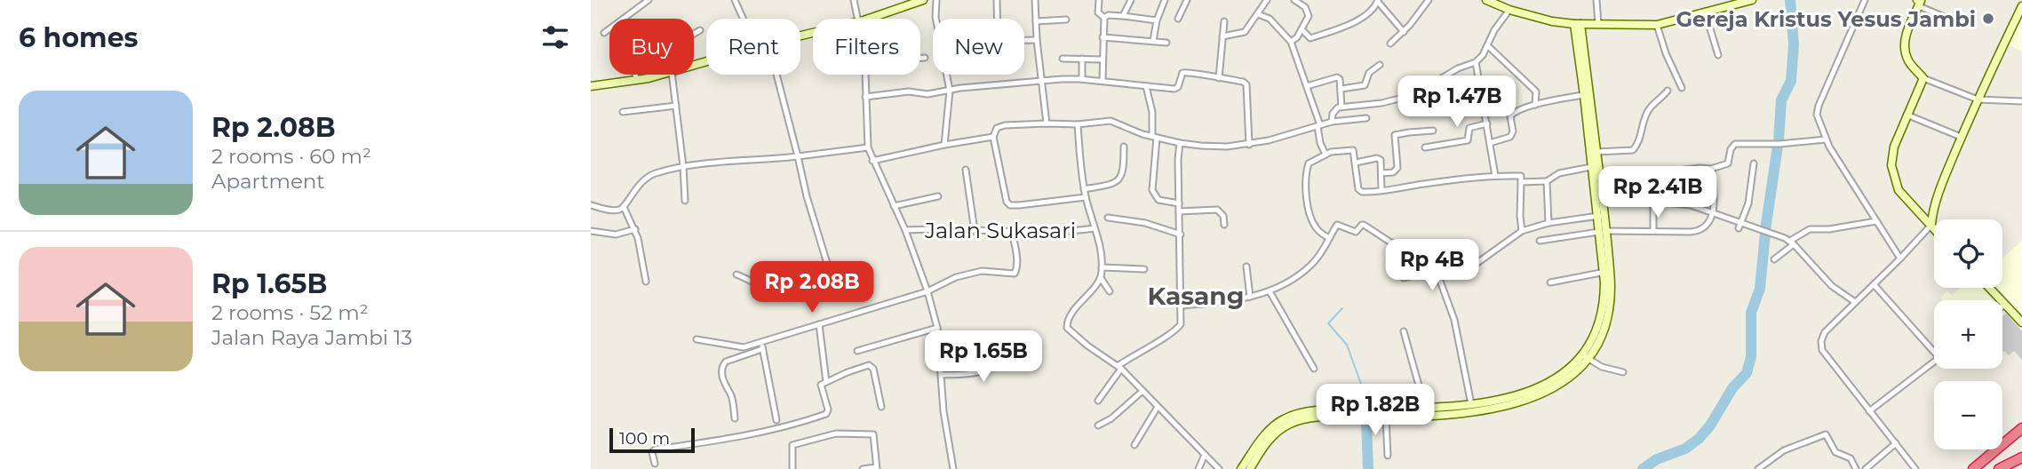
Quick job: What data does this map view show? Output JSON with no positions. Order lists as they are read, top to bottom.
{
  "streets": {
    "street": ["Jalan Sukasari"]
  },
  "districts": ["Kasang"],
  "places": ["Gereja Kristus Yesus Jambi"],
  "scale_bar": "100 m",
  "page": {
    "heading": "6 homes",
    "chip": [
      "Buy",
      "Rent",
      "Filters",
      "New"
    ],
    "list": [
      {
        "name": "Rp 2.08B",
        "note": "2 rooms · 60 m² · Apartment"
      },
      {
        "name": "Rp 1.65B",
        "note": "2 rooms · 52 m² · Jalan Raya Jambi 13"
      }
    ],
    "price": [
      "Rp 1.47B",
      "Rp 2.41B",
      "Rp 4B",
      "Rp 2.08B",
      "Rp 1.65B",
      "Rp 1.82B"
    ],
    "map_buttons": ["+", "−"],
    "scale": "100 m"
  }
}
